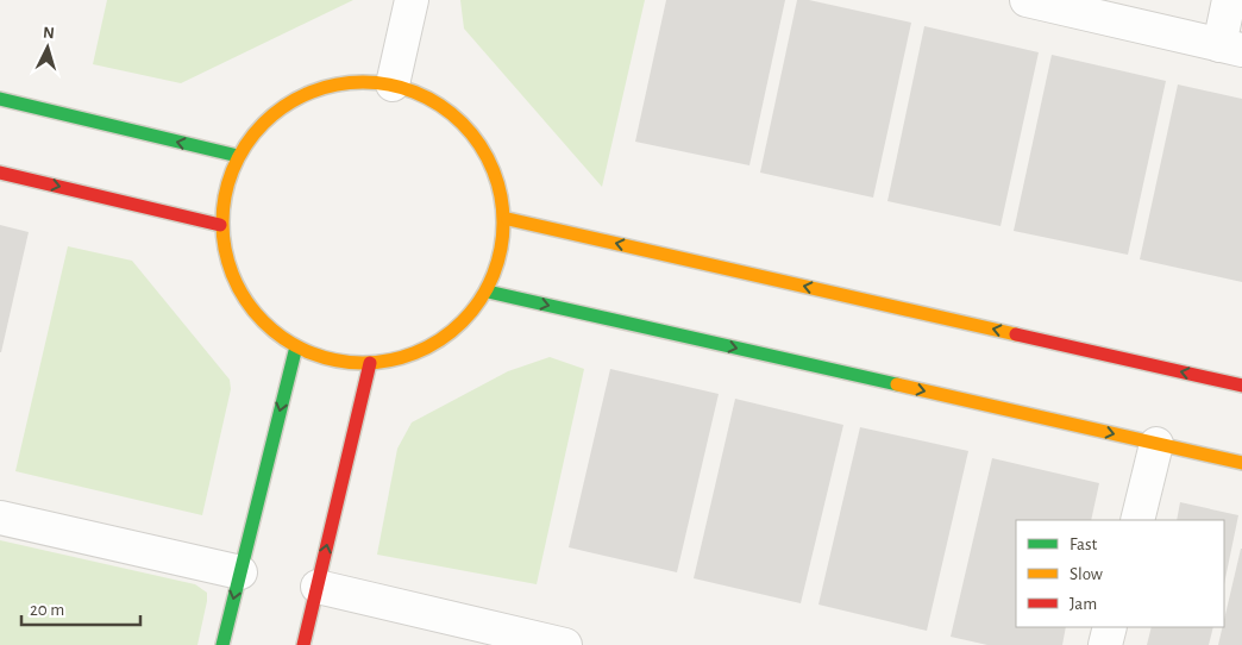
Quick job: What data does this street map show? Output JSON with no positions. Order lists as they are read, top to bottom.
{
  "legend": ["Fast", "Slow", "Jam"],
  "scale_bar": "20 m",
  "north": "top"
}
